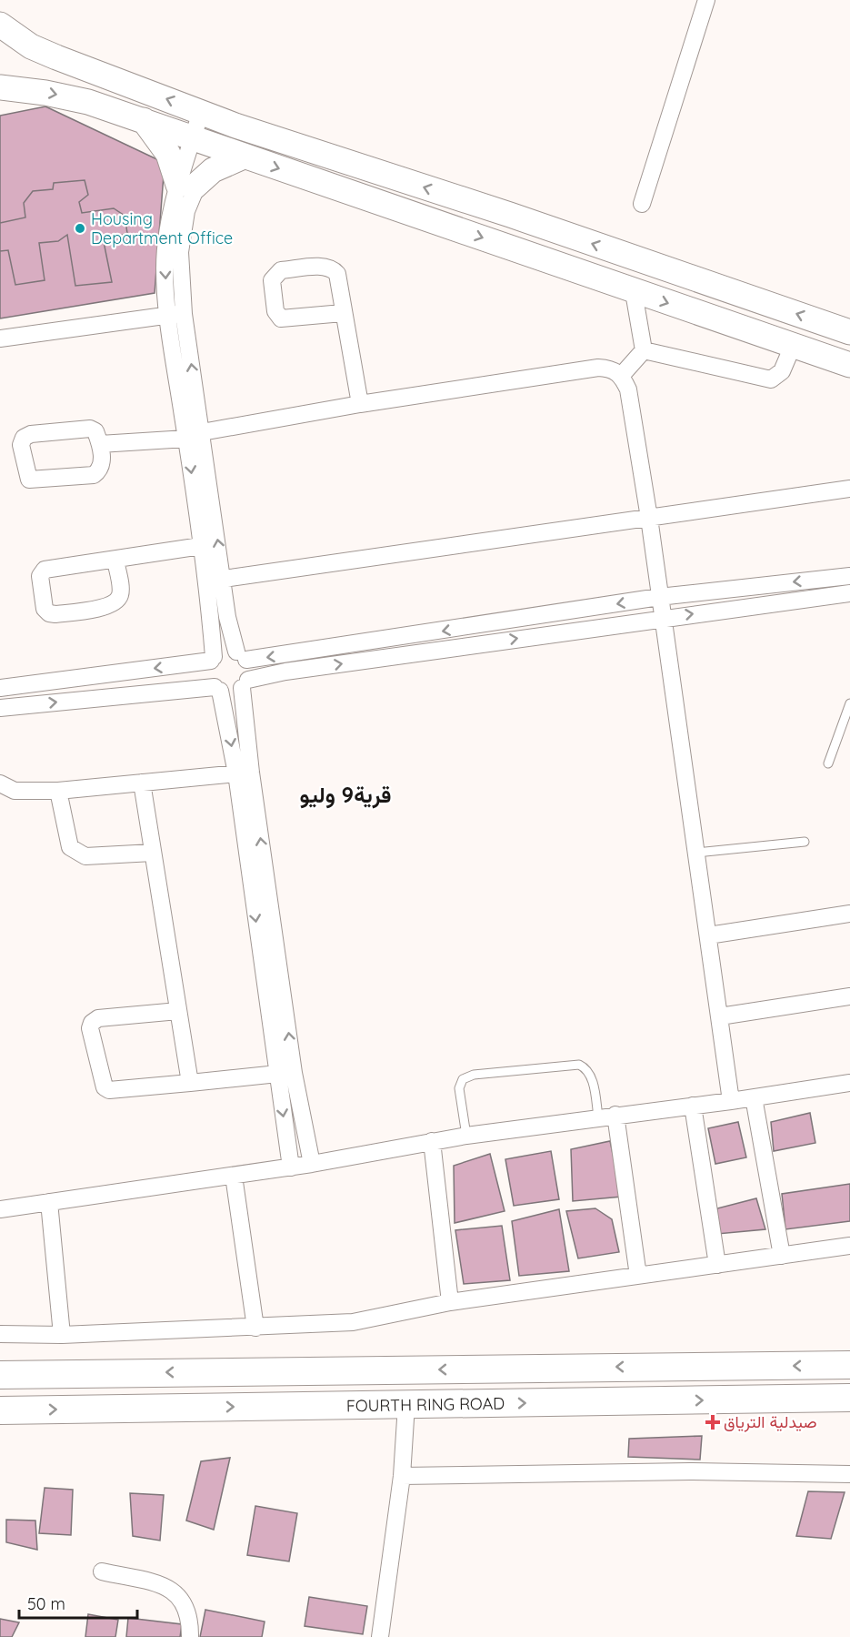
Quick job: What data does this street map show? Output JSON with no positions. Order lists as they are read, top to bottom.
{
  "streets": {
    "main road": ["FOURTH RING ROAD"]
  },
  "districts": ["قرية9 وليو"],
  "places": {
    "other": ["Housing Department Office"],
    "health": ["صيدلية الترياق"]
  },
  "scale_bar": "50 m"
}
